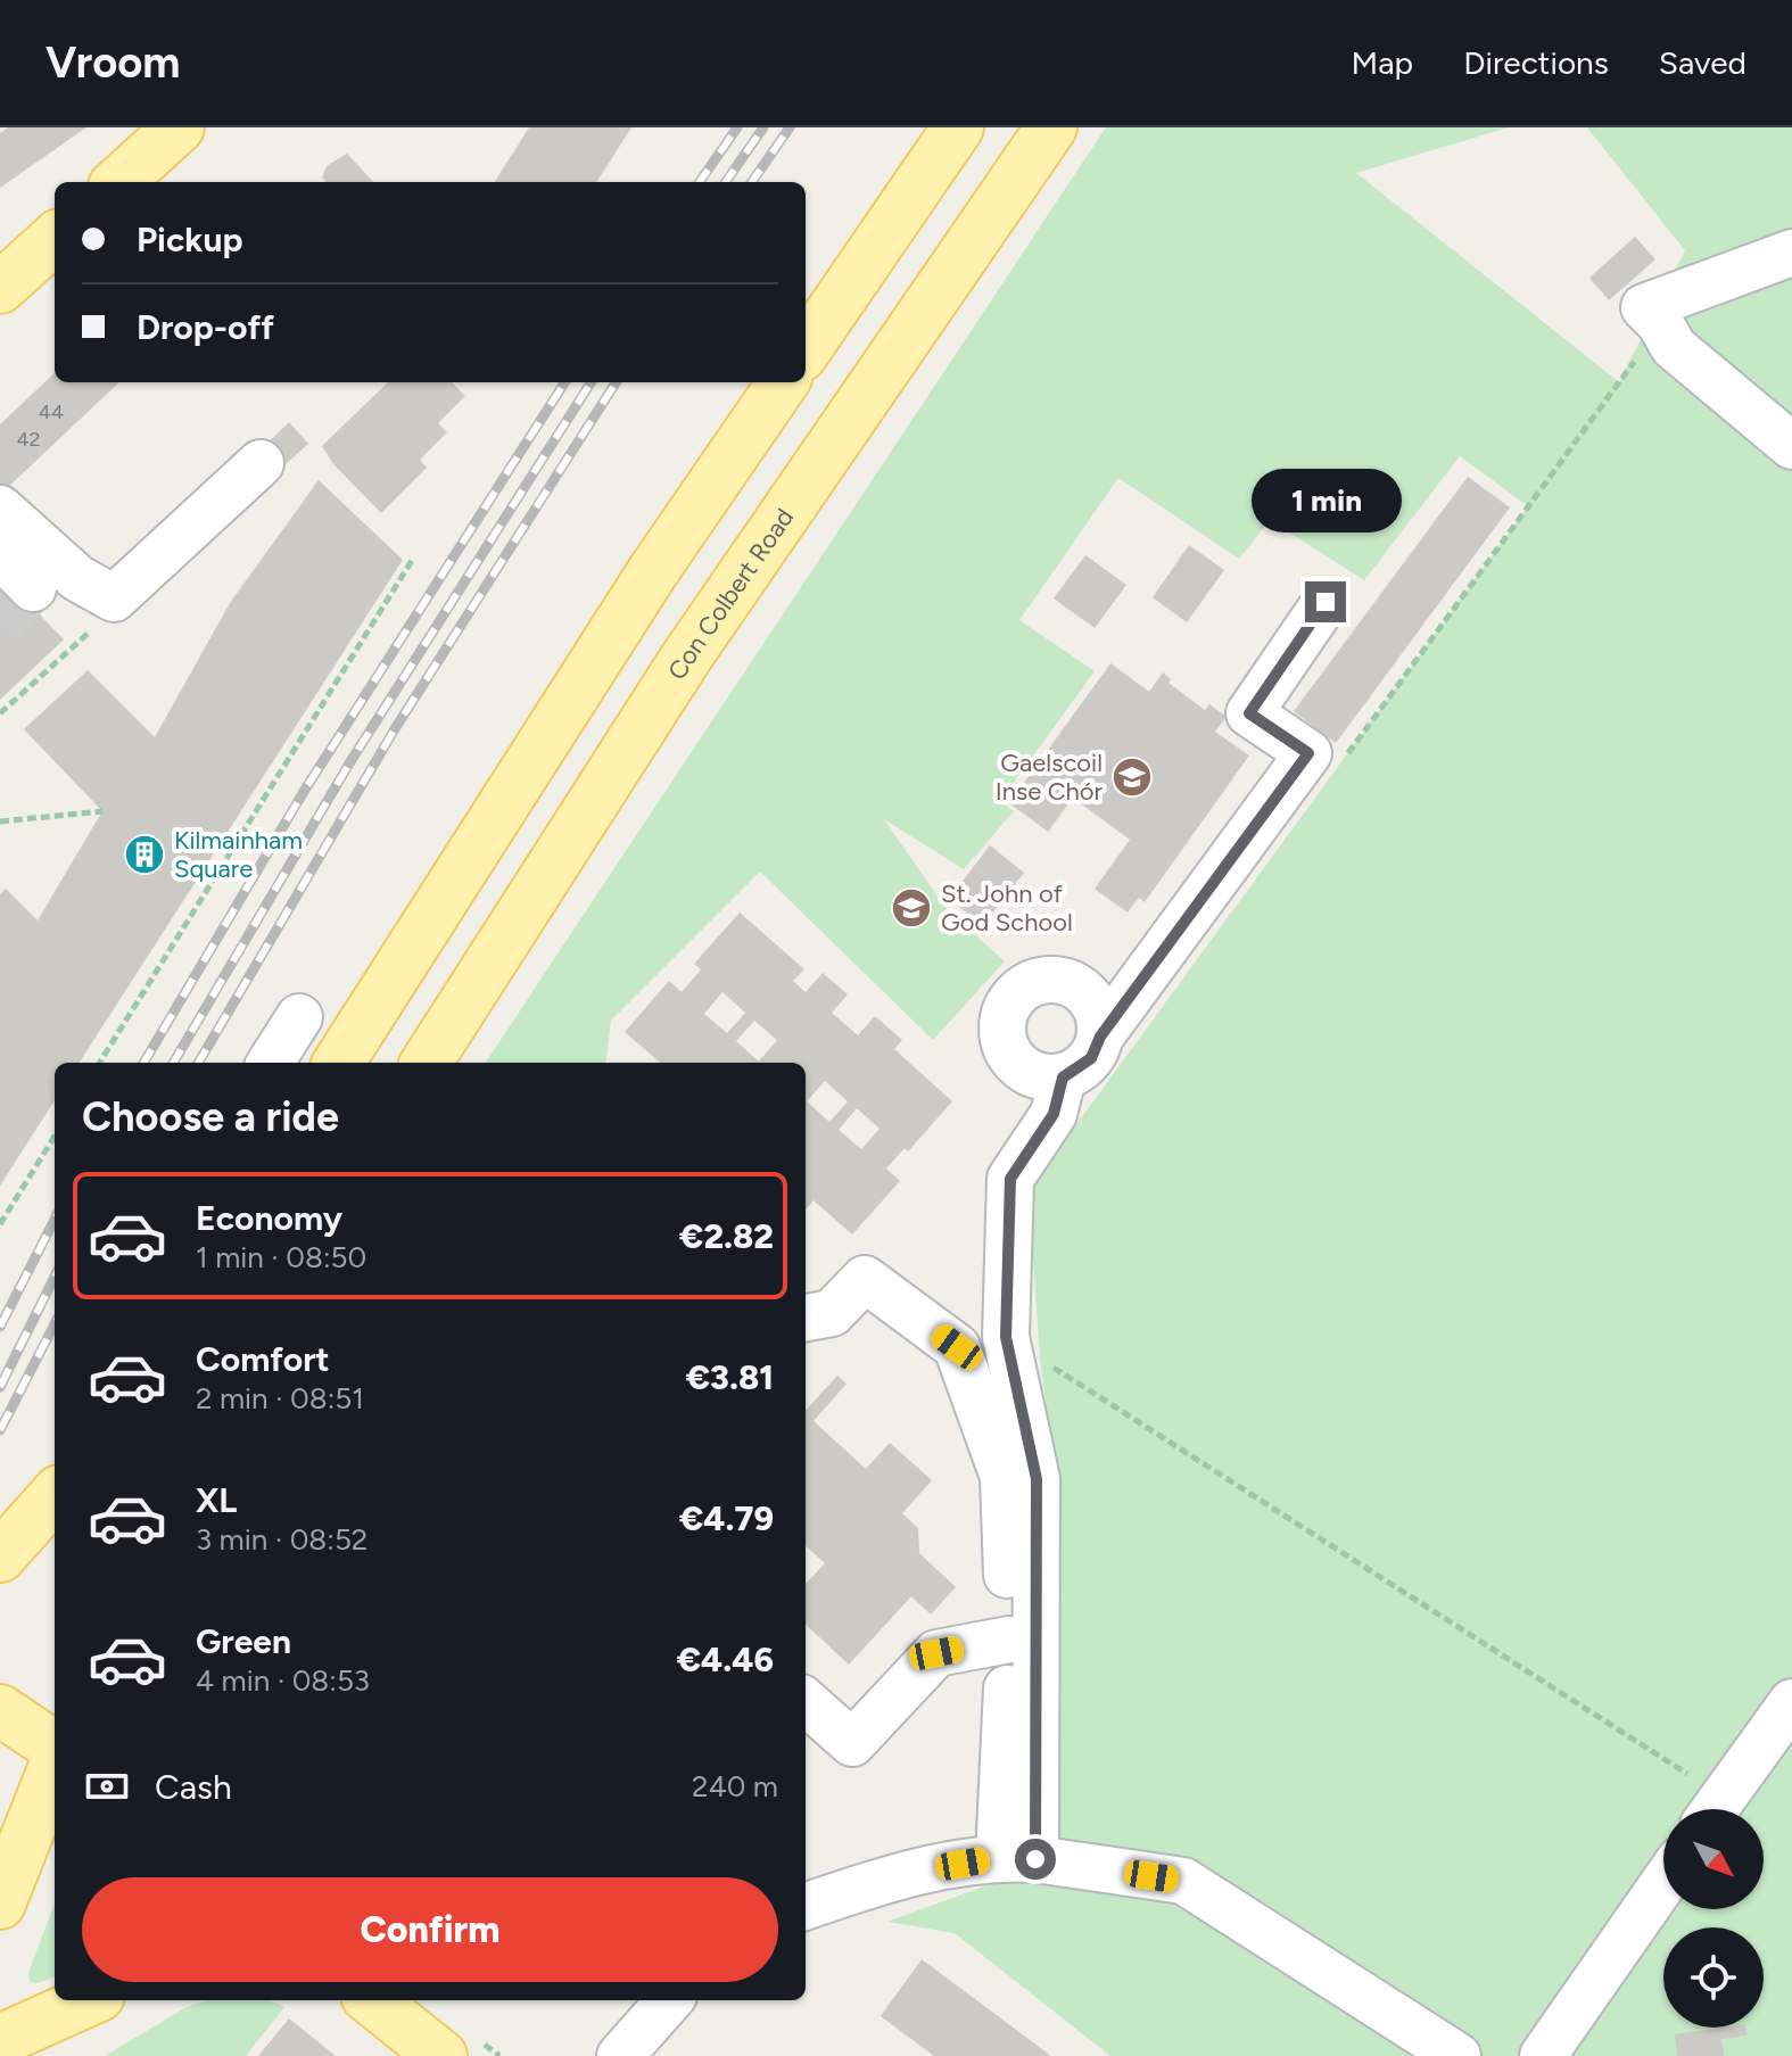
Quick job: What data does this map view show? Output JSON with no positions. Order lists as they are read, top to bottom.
{
  "streets": {
    "main road": ["Con Colbert Road"]
  },
  "places": {
    "school or university": ["Gaelscoil Inse Chór", "St. John of God School"],
    "building": ["Kilmainham Square"]
  },
  "house_numbers": ["44", "42"],
  "north": "bottom right",
  "page": {
    "header": "Vroom",
    "nav": ["Map", "Directions", "Saved"],
    "banner": ["Pickup", "Drop-off"],
    "bubble": "1 min",
    "heading": "Choose a ride",
    "list": [
      {
        "name": "Economy",
        "note": "1 min · 08:50",
        "value": "€2.82"
      },
      {
        "name": "Comfort",
        "note": "2 min · 08:51",
        "value": "€3.81"
      },
      {
        "name": "XL",
        "note": "3 min · 08:52",
        "value": "€4.79"
      },
      {
        "name": "Green",
        "note": "4 min · 08:53",
        "value": "€4.46"
      }
    ],
    "pay": ["Cash", "240 m"],
    "buttons": "Confirm"
  }
}
